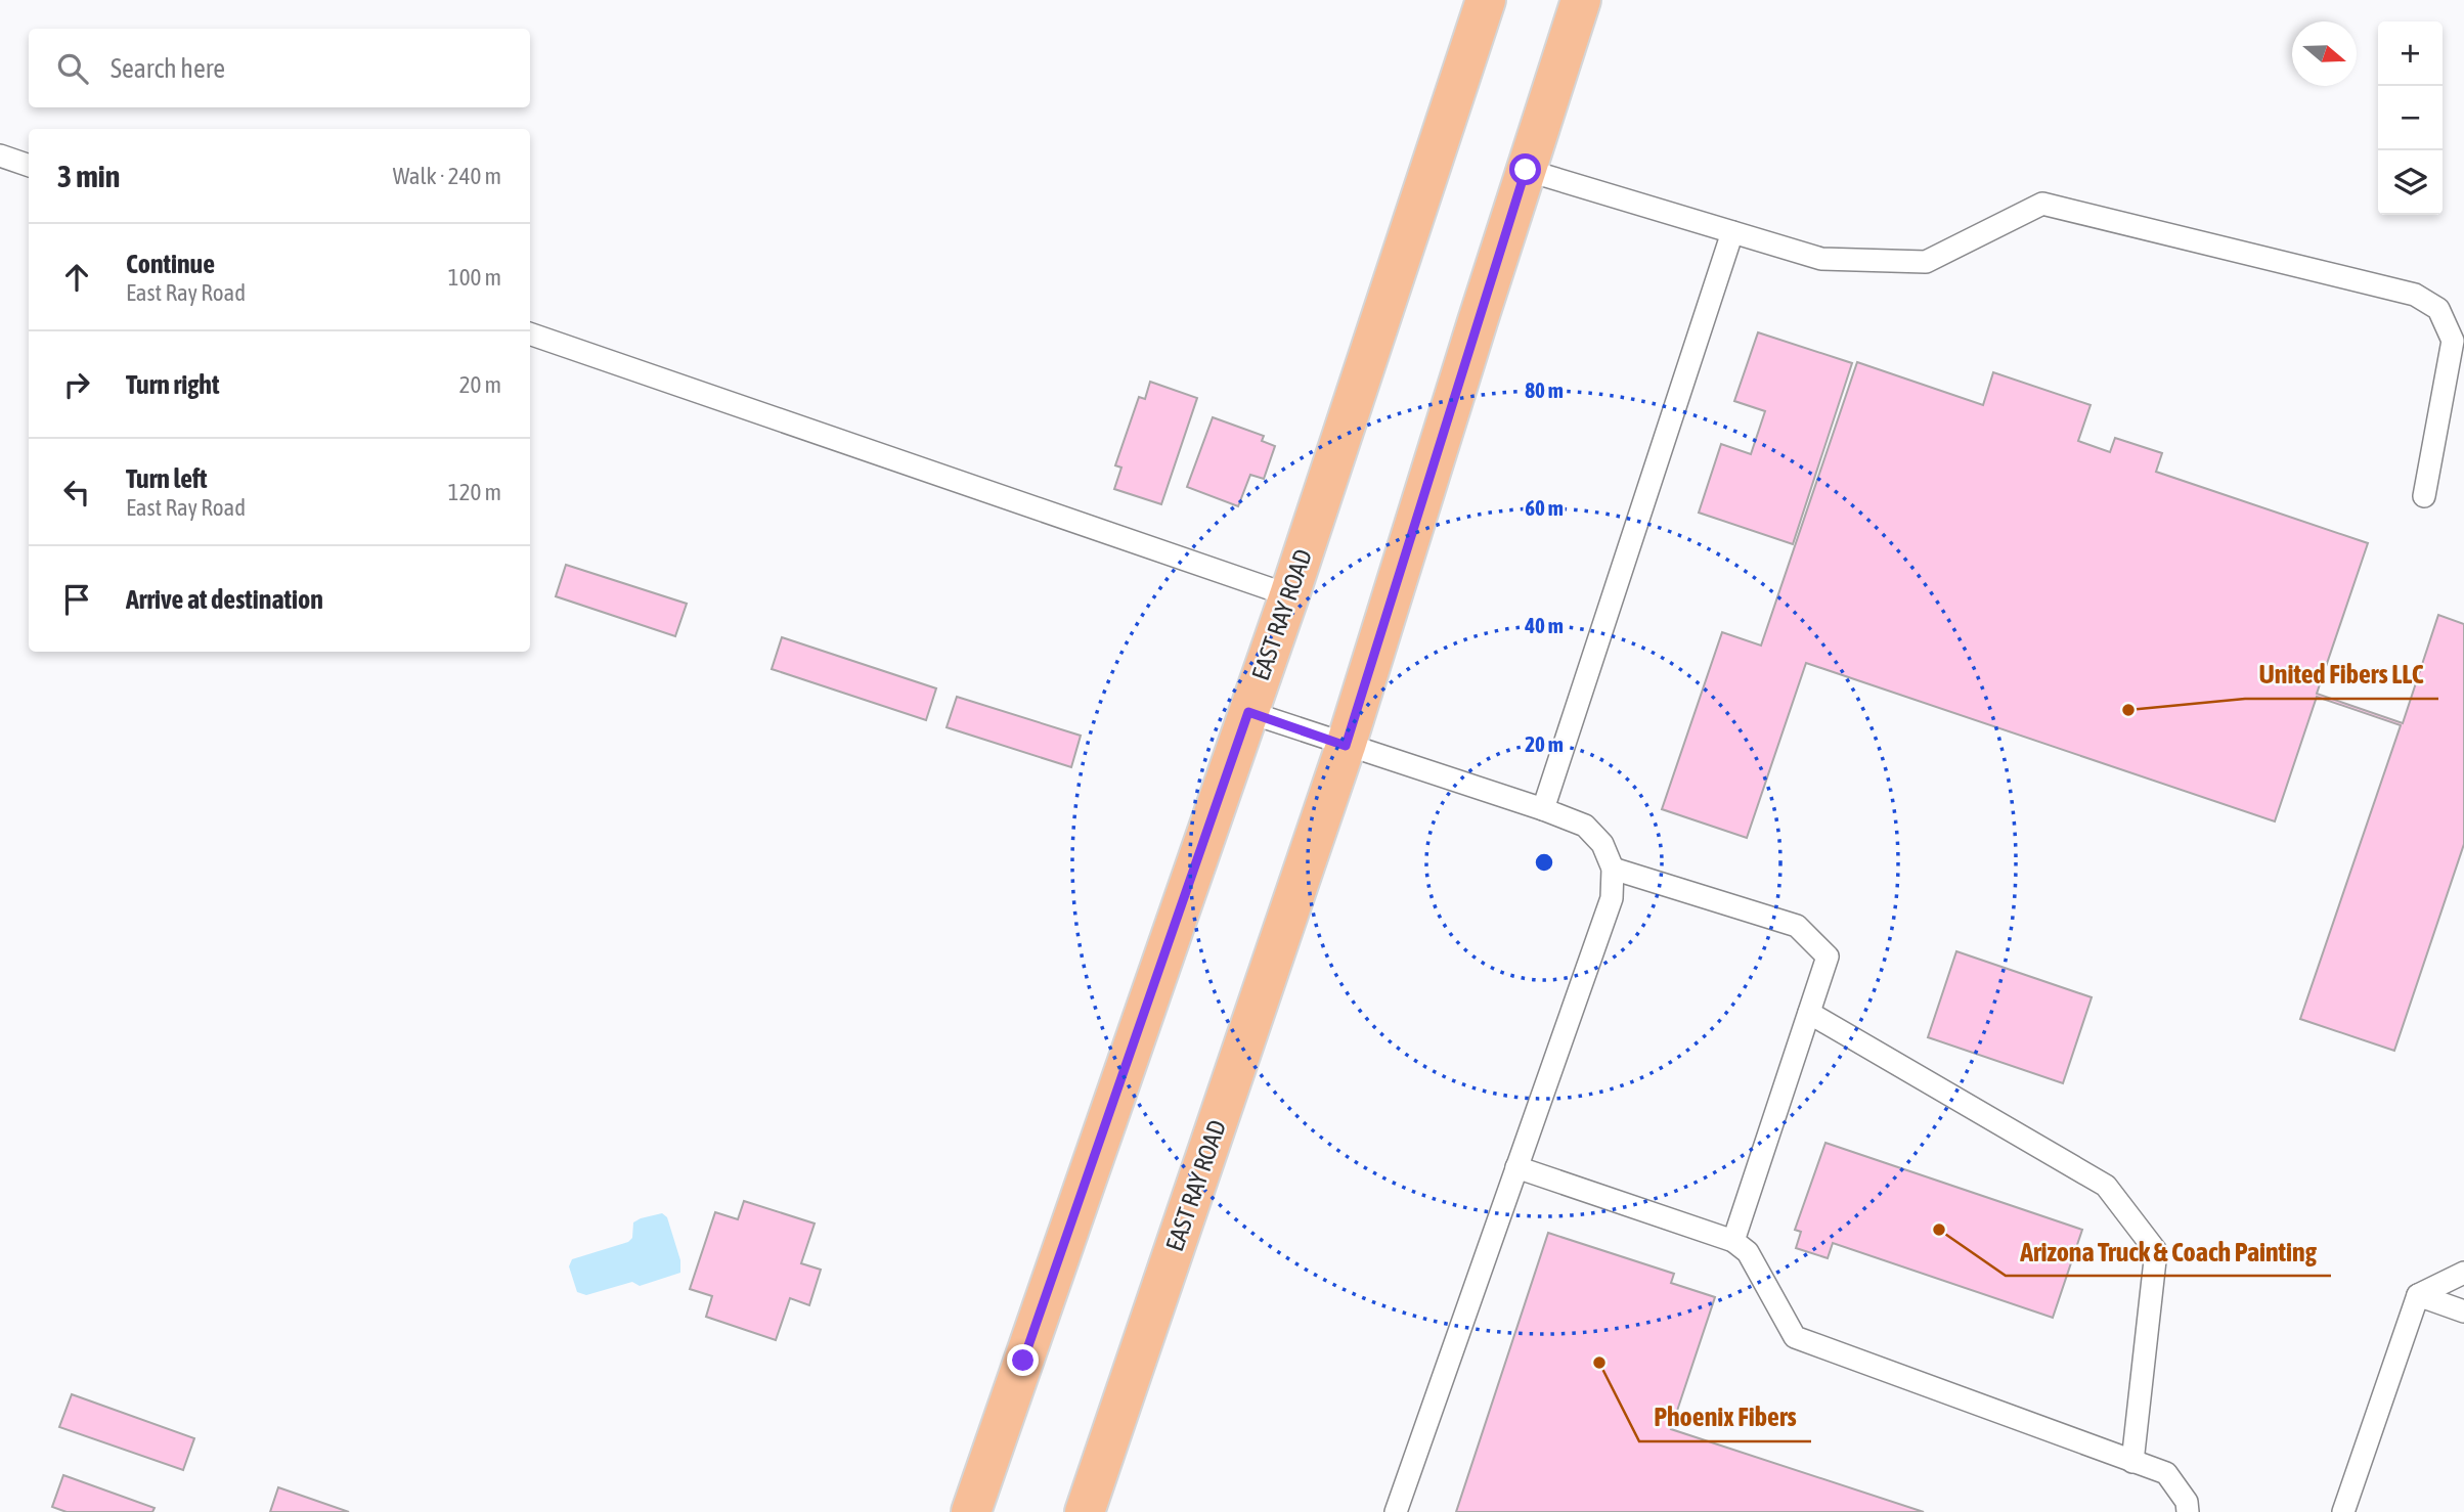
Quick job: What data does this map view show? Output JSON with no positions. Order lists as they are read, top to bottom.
{
  "streets": {
    "main road": ["EAST RAY ROAD"]
  },
  "places": ["United Fibers LLC", "Arizona Truck & Coach Painting", "Phoenix Fibers"],
  "north": "right",
  "page": {
    "map_buttons": ["+", "−"],
    "search": "Search here",
    "heading": ["3 min", "Walk · 240 m"],
    "list": [
      ["Continue", "East Ray Road", "100 m"],
      ["Turn right", "20 m"],
      ["Turn left", "East Ray Road", "120 m"],
      "Arrive at destination"
    ]
  },
  "rings": [
    "80 m",
    "60 m",
    "40 m",
    "20 m"
  ]
}
